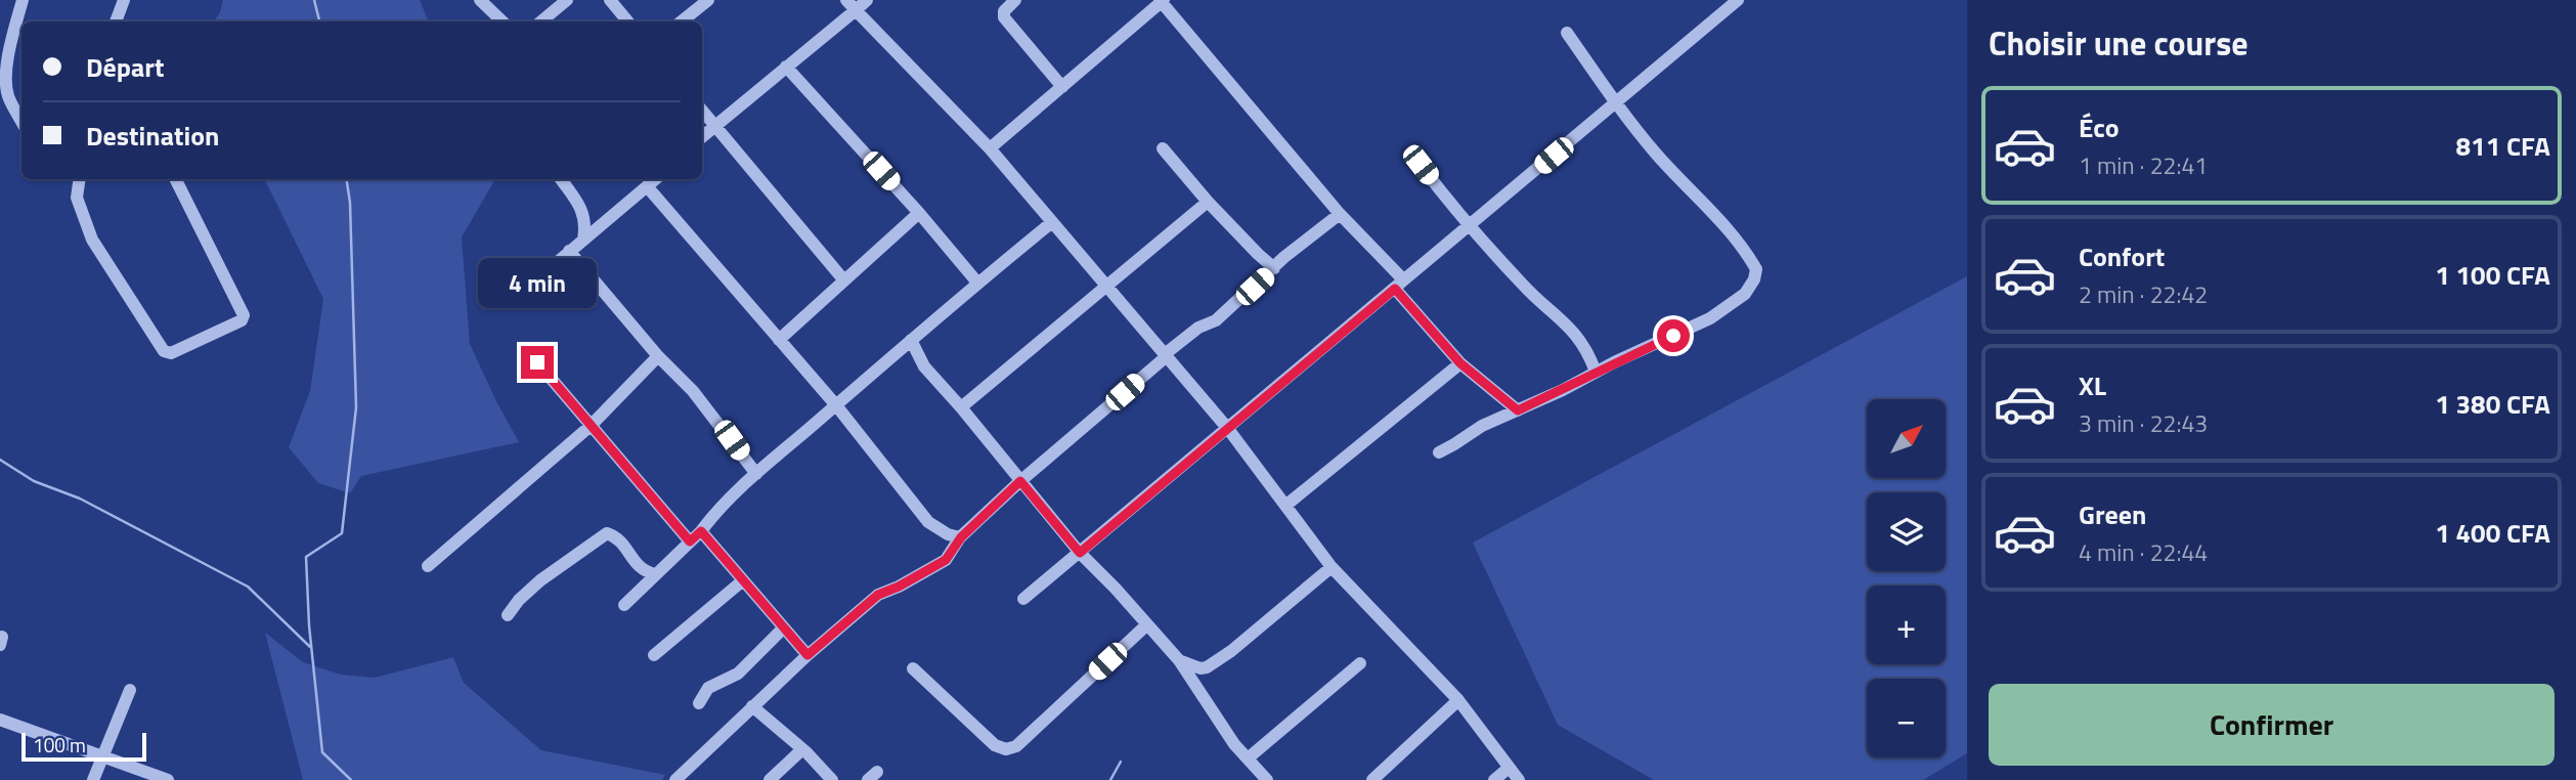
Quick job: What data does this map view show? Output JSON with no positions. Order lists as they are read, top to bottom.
{
  "scale_bar": "100 m",
  "north": "top right",
  "page": {
    "heading": "Choisir une course",
    "banner": ["Départ", "Destination"],
    "list": [
      {
        "name": "Éco",
        "note": "1 min · 22:41",
        "value": "811 CFA"
      },
      {
        "name": "Confort",
        "note": "2 min · 22:42",
        "value": "1 100 CFA"
      },
      {
        "name": "XL",
        "note": "3 min · 22:43",
        "value": "1 380 CFA"
      },
      {
        "name": "Green",
        "note": "4 min · 22:44",
        "value": "1 400 CFA"
      }
    ],
    "bubble": "4 min",
    "map_buttons": ["+", "−"],
    "buttons": "Confirmer",
    "scale": "100 m"
  }
}
